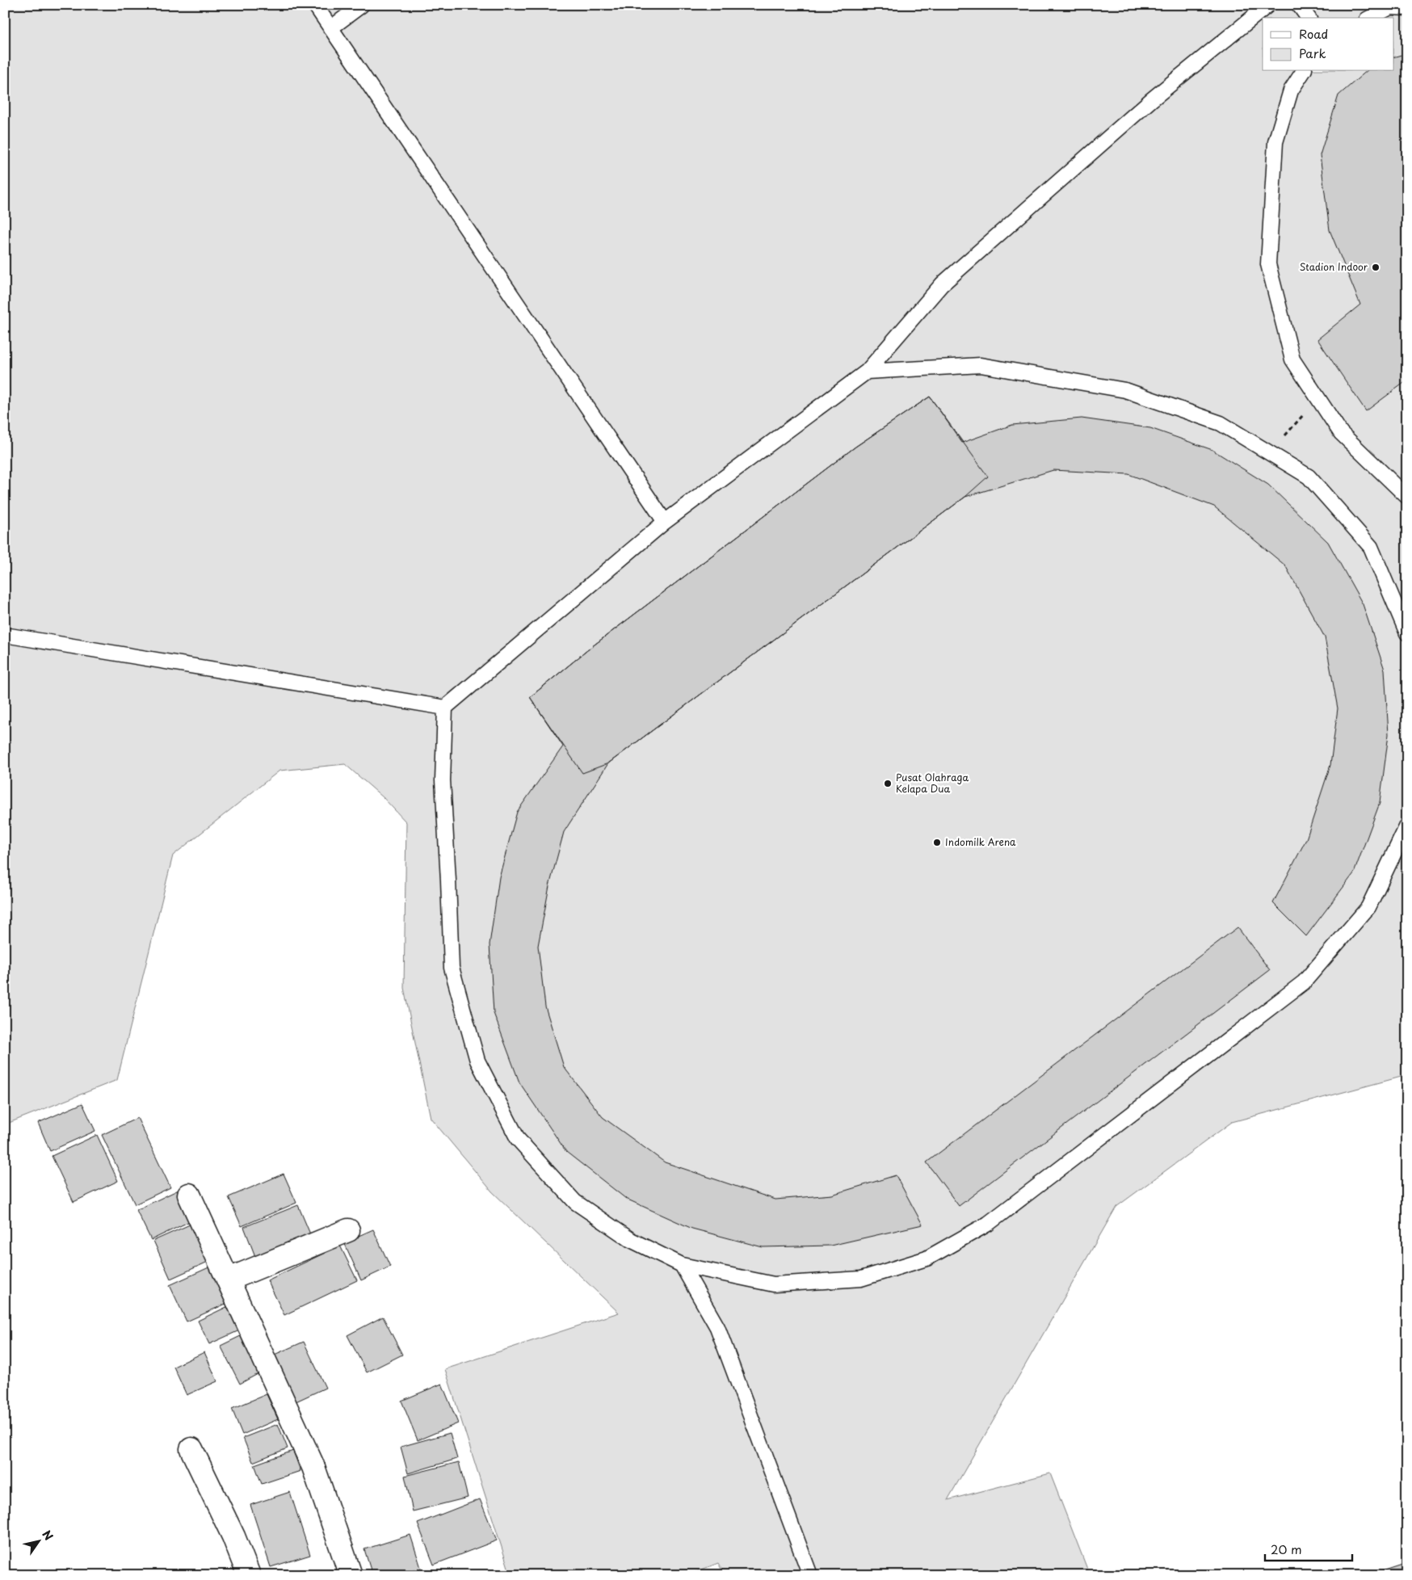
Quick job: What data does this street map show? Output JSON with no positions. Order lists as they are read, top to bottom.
{
  "places": ["Stadion Indoor", "Pusat Olahraga Kelapa Dua", "Indomilk Arena"],
  "legend": ["Road", "Park"],
  "scale_bar": "20 m",
  "north": "top right"
}
